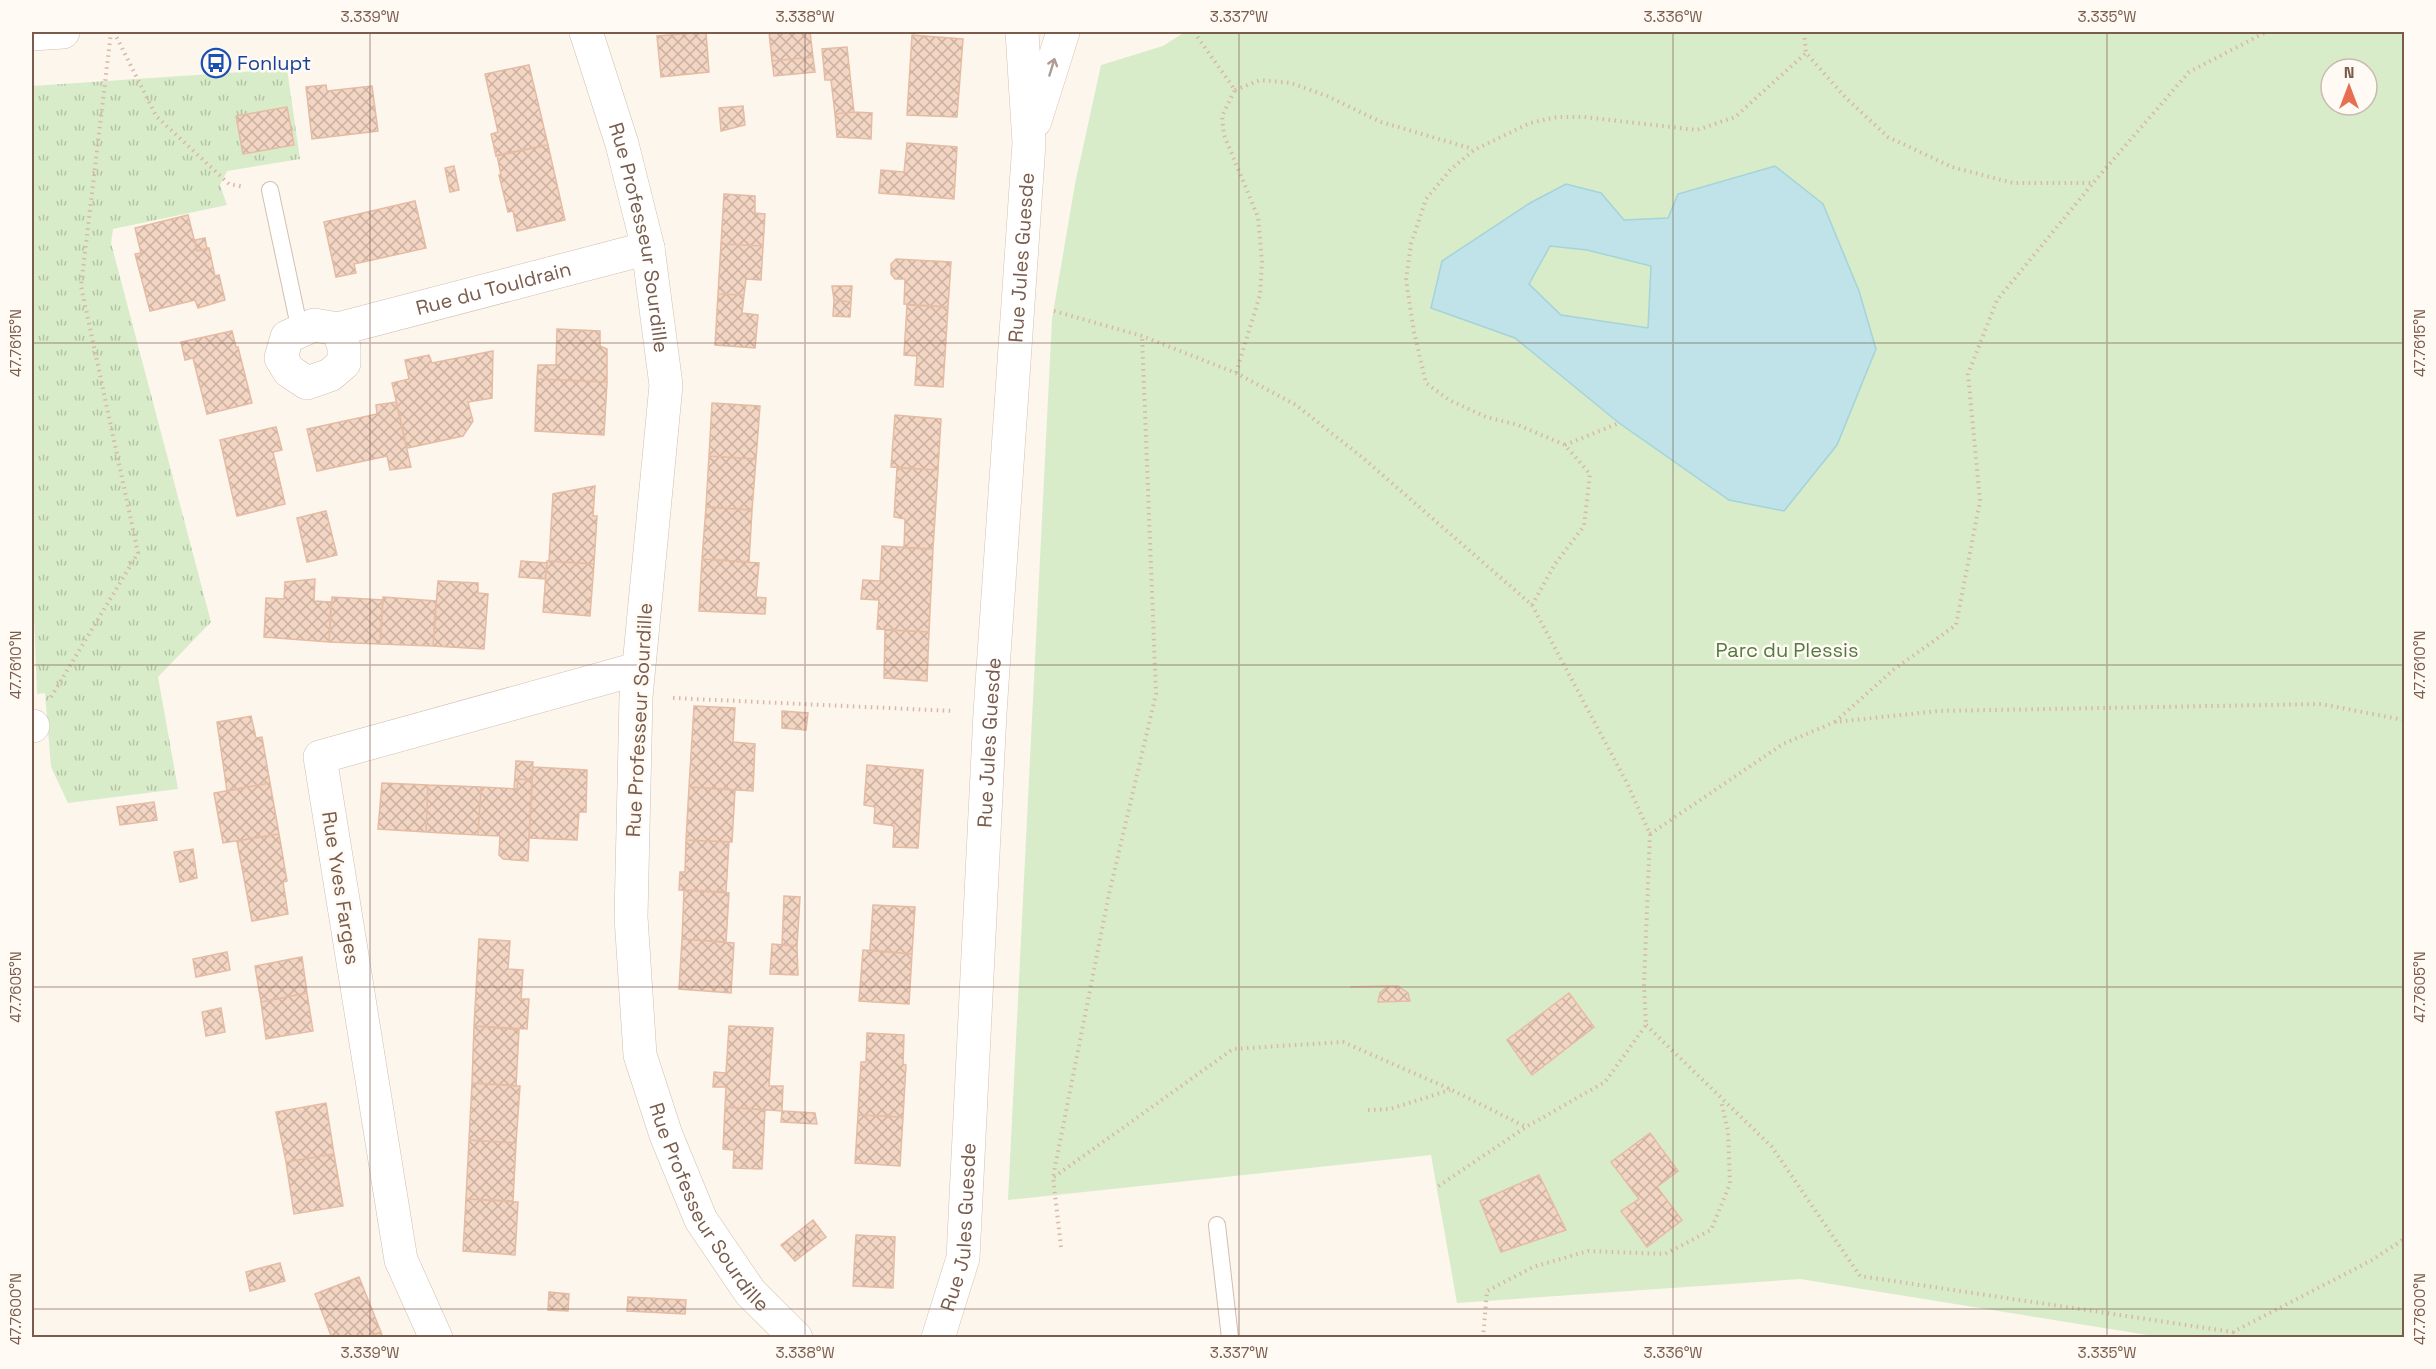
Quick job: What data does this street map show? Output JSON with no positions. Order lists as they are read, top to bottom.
{
  "streets": {
    "street": [
      "Rue Professeur Sourdille",
      "Rue Jules Guesde",
      "Rue du Touldrain",
      "Rue Yves Farges"
    ]
  },
  "crossings": [
    ["Rue Professeur Sourdille", "Rue du Touldrain"],
    ["Rue Professeur Sourdille", "Rue Yves Farges"]
  ],
  "parks": ["Parc du Plessis"],
  "places": {
    "bus stop": ["Fonlupt"]
  },
  "north": "top",
  "coordinates": [
    "3.339°W",
    "3.338°W",
    "3.337°W",
    "3.336°W",
    "3.335°W",
    "47.7615°N",
    "47.7610°N",
    "47.7605°N",
    "47.7600°N"
  ]
}
